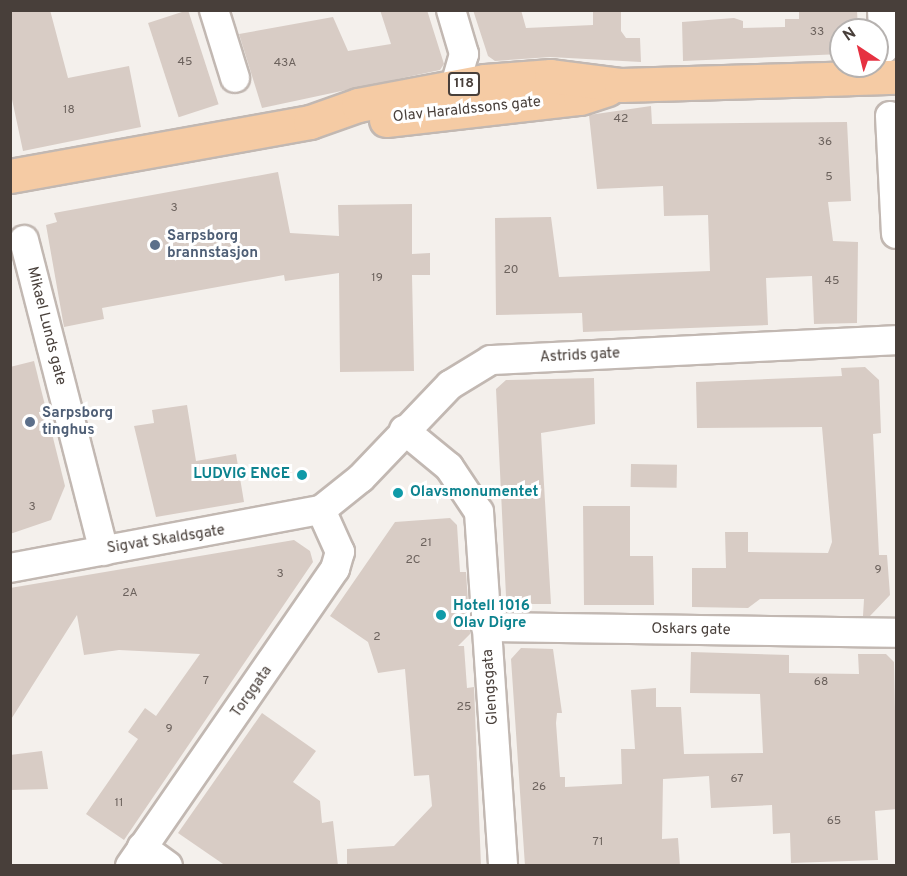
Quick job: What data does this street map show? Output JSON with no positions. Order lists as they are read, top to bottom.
{
  "streets": {
    "main road": ["118", "Olav Haraldssons gate"],
    "street": [
      "Mikael Lunds gate",
      "Astrids gate",
      "Sigvat Skaldsgate",
      "Oskars gate",
      "Glengsgata",
      "Torggata"
    ]
  },
  "crossings": [
    ["Mikael Lunds gate", "Sigvat Skaldsgate"],
    ["Astrids gate", "Sigvat Skaldsgate"],
    ["Astrids gate", "Glengsgata"],
    ["Astrids gate", "Torggata"],
    ["Sigvat Skaldsgate", "Torggata"],
    ["Oskars gate", "Glengsgata"]
  ],
  "places": [
    "Sarpsborg brannstasjon",
    "Sarpsborg tinghus",
    "LUDVIG ENGE",
    "Olavsmonumentet",
    "Hotell 1016 Olav Digre"
  ],
  "house_numbers": [
    "33",
    "45",
    "43A",
    "18",
    "42",
    "36",
    "5",
    "3",
    "20",
    "19",
    "45",
    "3",
    "21",
    "2C",
    "9",
    "3",
    "2A",
    "2",
    "7",
    "68",
    "25",
    "9",
    "67",
    "26",
    "11",
    "65",
    "71"
  ],
  "north": "top left"
}
